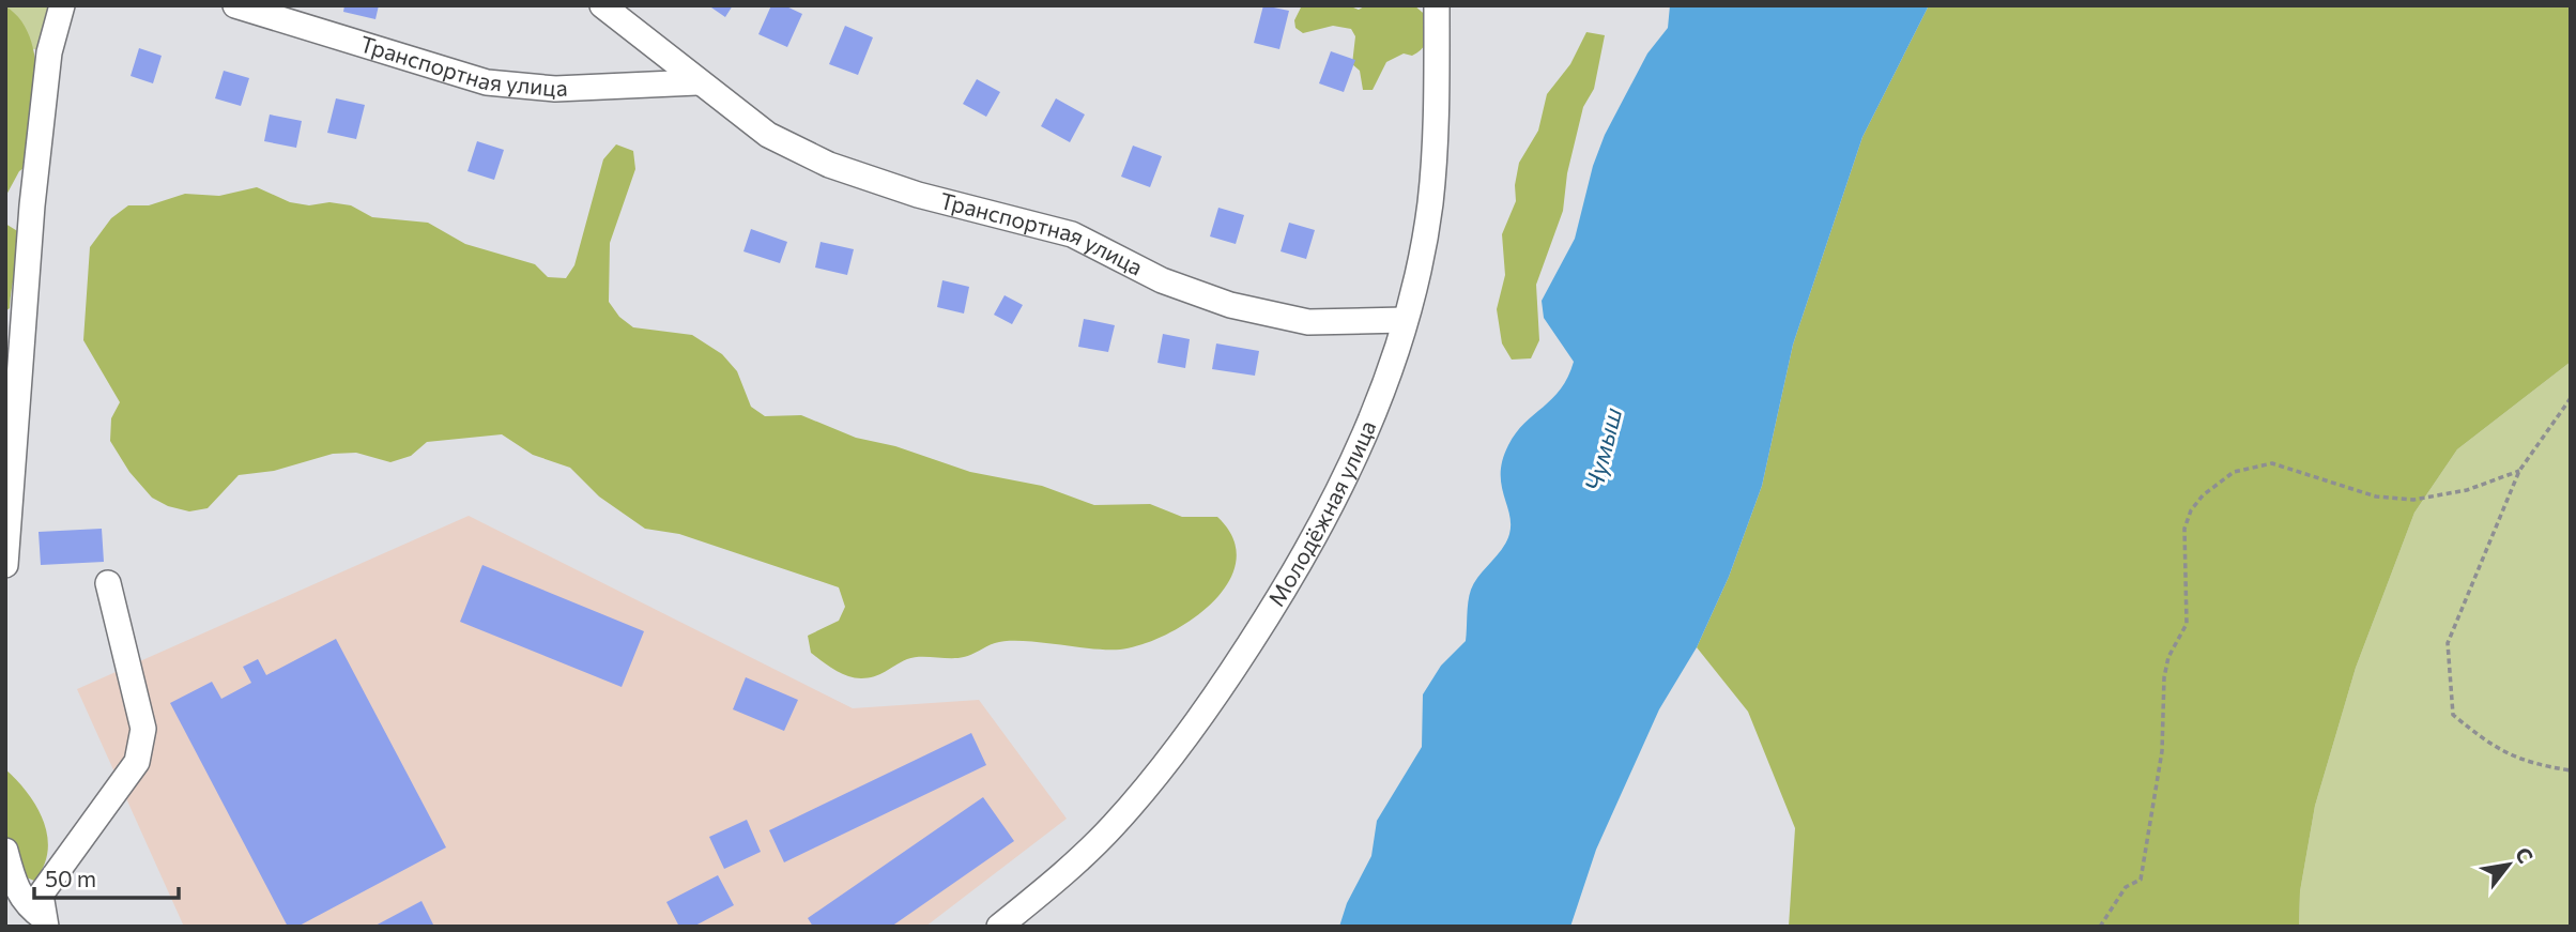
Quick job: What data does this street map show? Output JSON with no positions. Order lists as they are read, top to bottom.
{
  "streets": {
    "street": ["Транспортная улица", "Молодёжная улица"]
  },
  "crossings": [
    ["Транспортная улица", "Молодёжная улица"]
  ],
  "water": ["Чумыш"],
  "scale_bar": "50 m",
  "north": "top right"
}
